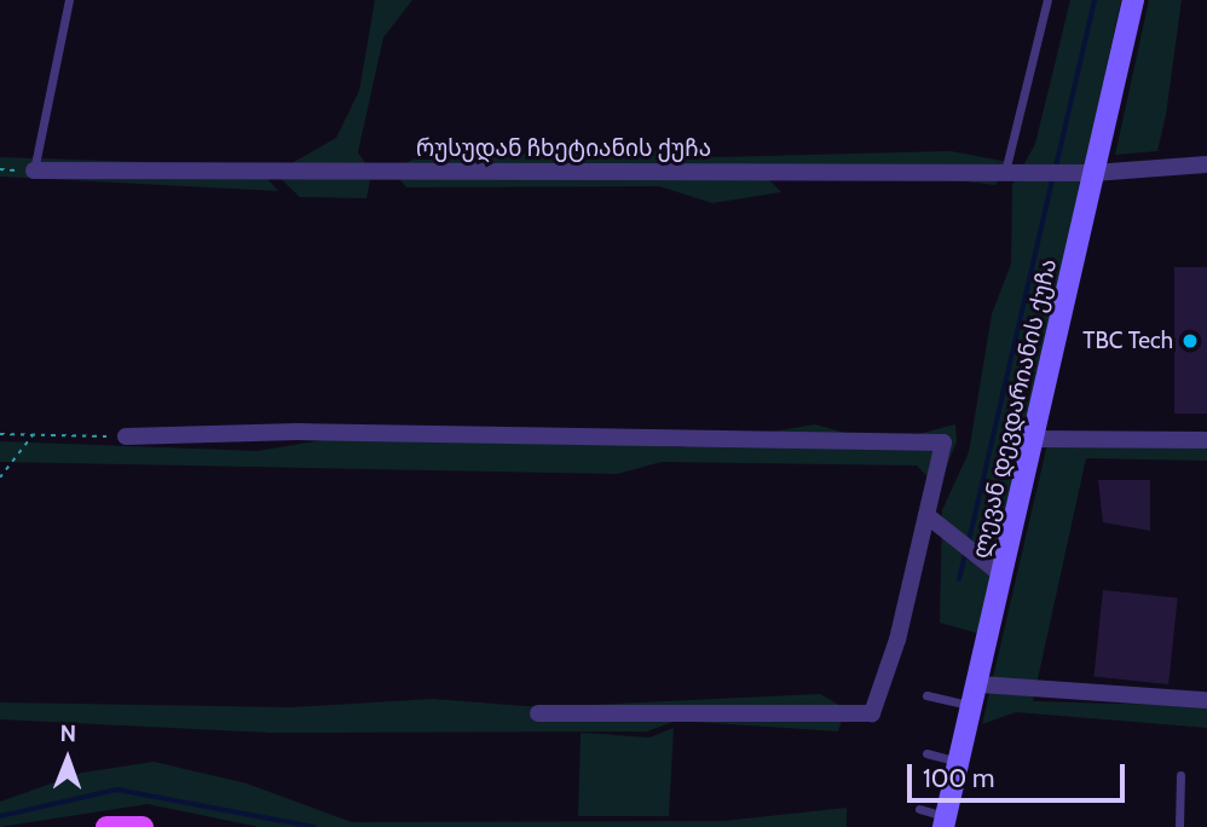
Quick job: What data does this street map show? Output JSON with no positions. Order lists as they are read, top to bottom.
{
  "streets": {
    "main road": ["ლევან დევდარიანის ქუჩა"],
    "street": ["რუსუდან ჩხეტიანის ქუჩა"]
  },
  "crossings": [
    ["რუსუდან ჩხეტიანის ქუჩა", "ლევან დევდარიანის ქუჩა"]
  ],
  "places": ["TBC Tech"],
  "scale_bar": "100 m",
  "north": "top"
}
